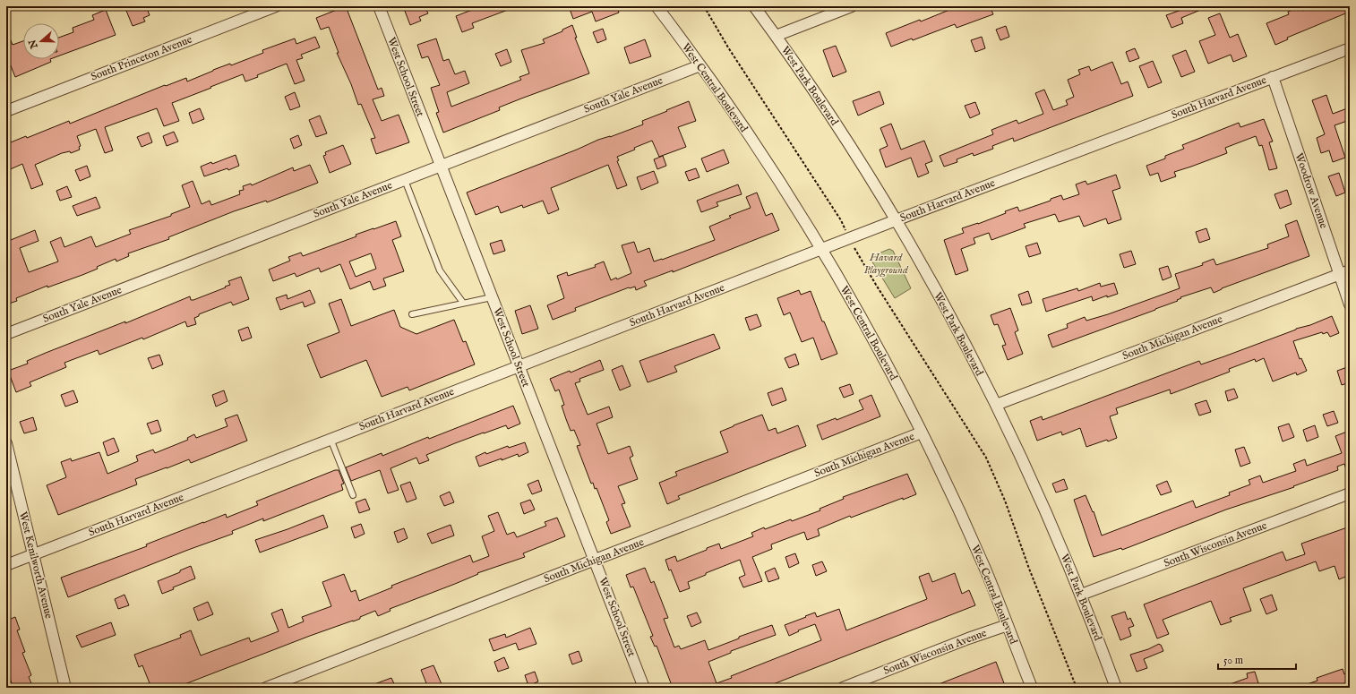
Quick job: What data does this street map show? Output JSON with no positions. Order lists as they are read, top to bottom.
{
  "streets": {
    "street": [
      "South Princeton Avenue",
      "West School Street",
      "West Park Boulevard",
      "West Central Boulevard",
      "South Yale Avenue",
      "South Harvard Avenue",
      "Woodrow Avenue",
      "South Michigan Avenue",
      "South Wisconsin Avenue",
      "West Kenilworth Avenue"
    ]
  },
  "crossings": [
    ["West School Street", "South Yale Avenue"],
    ["West School Street", "South Harvard Avenue"],
    ["West School Street", "South Michigan Avenue"],
    ["West Park Boulevard", "South Harvard Avenue"],
    ["West Park Boulevard", "South Michigan Avenue"],
    ["West Park Boulevard", "South Wisconsin Avenue"],
    ["West Central Boulevard", "South Yale Avenue"],
    ["West Central Boulevard", "South Harvard Avenue"],
    ["West Central Boulevard", "South Michigan Avenue"],
    ["West Central Boulevard", "South Wisconsin Avenue"],
    ["South Harvard Avenue", "Woodrow Avenue"],
    ["South Harvard Avenue", "West Kenilworth Avenue"],
    ["Woodrow Avenue", "South Michigan Avenue"]
  ],
  "parks": ["Havard Playground"],
  "scale_bar": "50 m",
  "north": "left"
}
